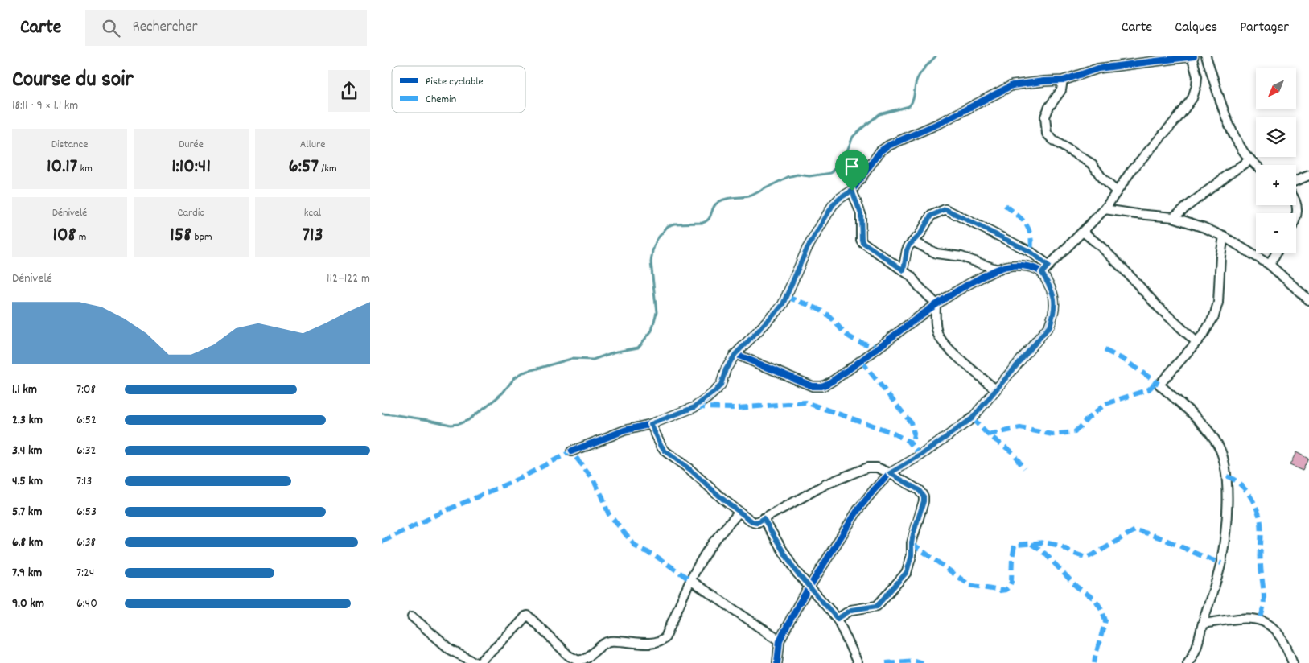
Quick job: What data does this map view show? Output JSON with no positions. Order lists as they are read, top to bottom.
{
  "legend": ["Piste cyclable", "Chemin"],
  "north": "bottom left",
  "page": {
    "header": "Carte",
    "search": "Rechercher",
    "nav": ["Carte", "Calques", "Partager"],
    "heading": ["Course du soir", "18:11 · 9 × 1.1 km"],
    "map_buttons": ["+", "−"],
    "stats": [
      ["Distance", "10.17 km"],
      ["Durée", "1:10:41"],
      ["Allure", "6:57 /km"],
      ["Dénivelé", "108 m"],
      ["Cardio", "158 bpm"],
      ["kcal", "713"]
    ],
    "chart": ["Dénivelé", "112–122 m"],
    "list": [
      {
        "name": "1.1 km",
        "note": "7:08"
      },
      {
        "name": "2.3 km",
        "note": "6:52"
      },
      {
        "name": "3.4 km",
        "note": "6:32"
      },
      {
        "name": "4.5 km",
        "note": "7:13"
      },
      {
        "name": "5.7 km",
        "note": "6:53"
      },
      {
        "name": "6.8 km",
        "note": "6:38"
      },
      {
        "name": "7.9 km",
        "note": "7:24"
      },
      {
        "name": "9.0 km",
        "note": "6:40"
      }
    ]
  }
}
